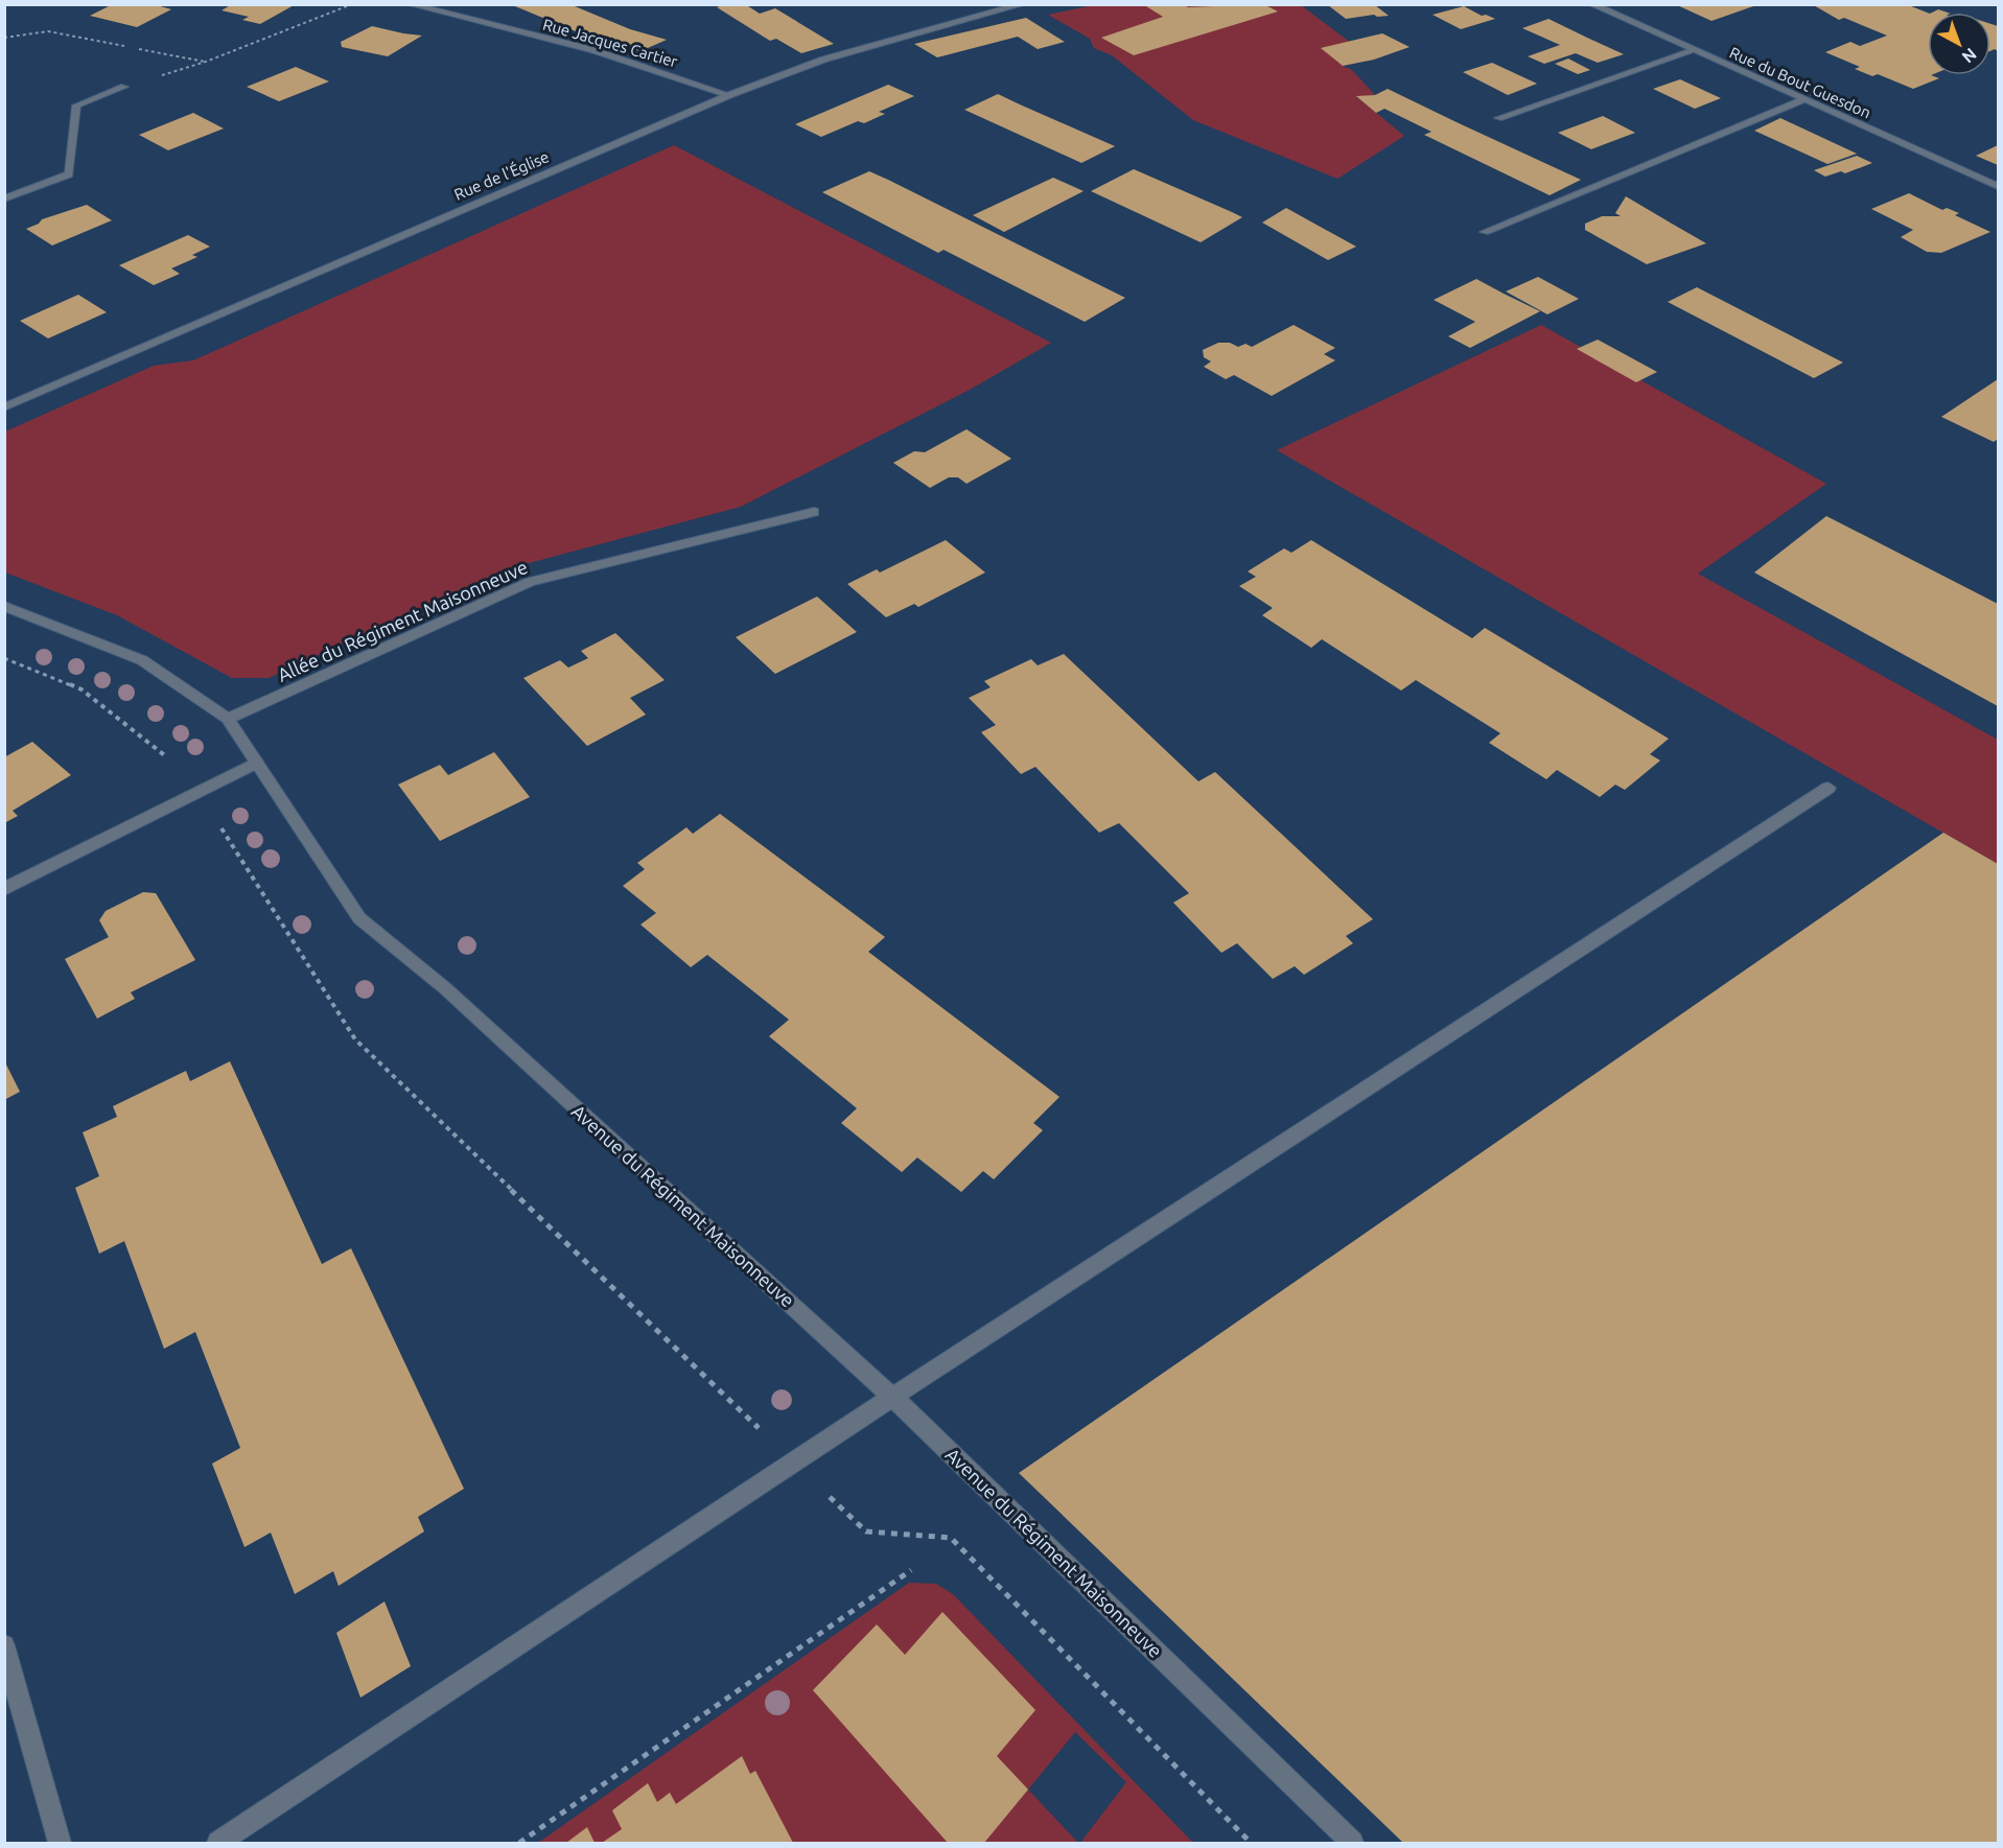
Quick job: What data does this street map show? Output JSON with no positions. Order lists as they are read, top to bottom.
{
  "streets": {
    "street": [
      "Rue Jacques Cartier",
      "Rue du Bout Guesdon",
      "Rue de l'Église",
      "Allée du Régiment Maisonneuve",
      "Avenue du Régiment Maisonneuve"
    ]
  },
  "crossings": [
    ["Rue Jacques Cartier", "Rue de l'Église"],
    ["Allée du Régiment Maisonneuve", "Avenue du Régiment Maisonneuve"]
  ],
  "north": "bottom right"
}
